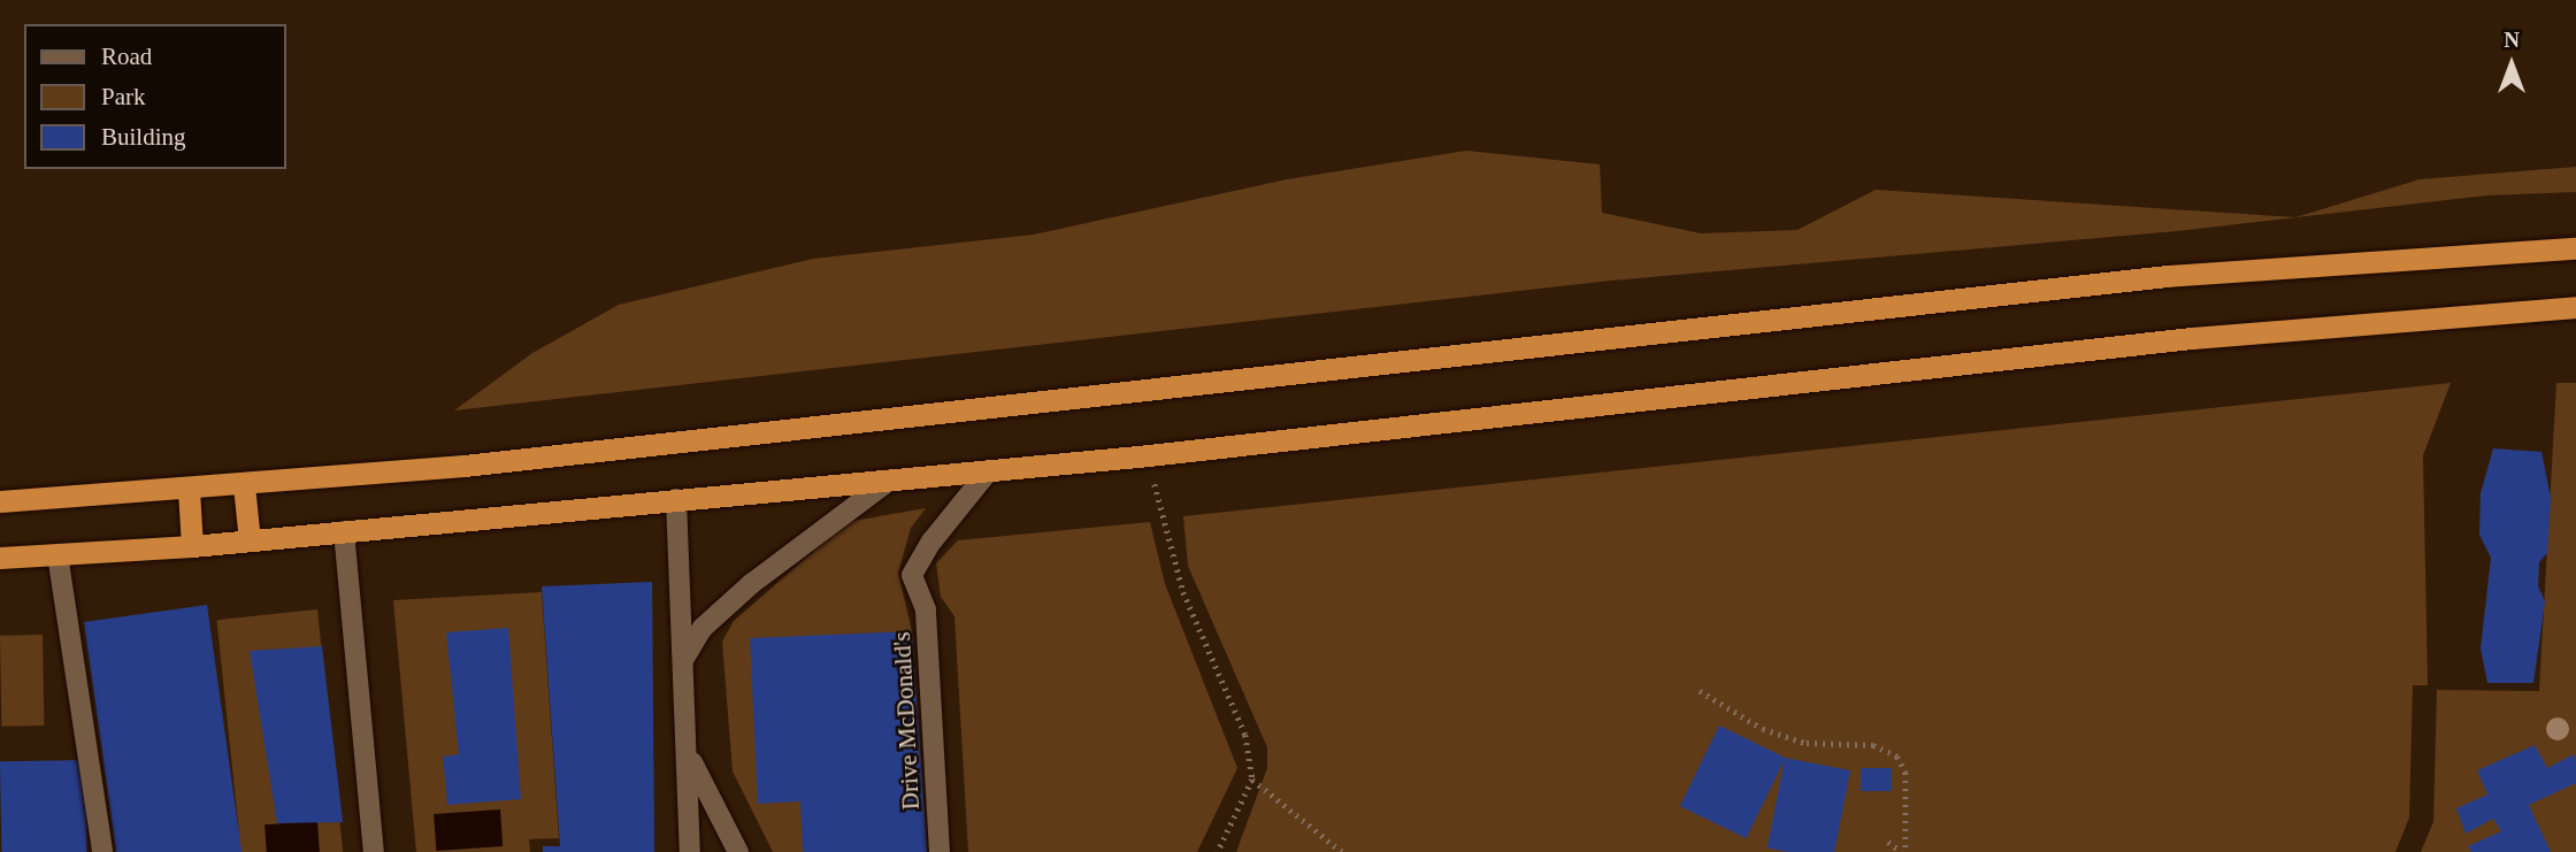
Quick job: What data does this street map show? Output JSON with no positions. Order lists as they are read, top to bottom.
{
  "streets": {
    "street": ["Drive McDonald's"]
  },
  "legend": ["Road", "Park", "Building"],
  "north": "top"
}
